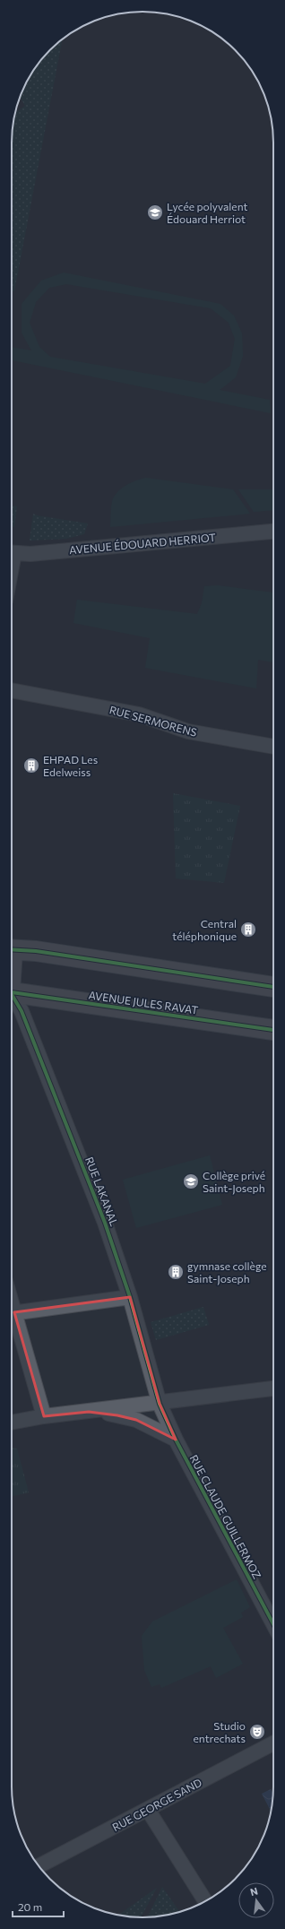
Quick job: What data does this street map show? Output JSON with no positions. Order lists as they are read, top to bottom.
{
  "streets": {
    "main road": ["AVENUE JULES RAVAT"],
    "street": [
      "AVENUE ÉDOUARD HERRIOT",
      "RUE SERMORENS",
      "RUE LAKANAL",
      "RUE CLAUDE GUILLERMOZ",
      "RUE GEORGE SAND"
    ]
  },
  "crossings": [
    ["RUE LAKANAL", "RUE CLAUDE GUILLERMOZ"]
  ],
  "places": {
    "school or university": ["Lycée polyvalent Édouard Herriot", "Collège privé Saint-Joseph"],
    "building": ["EHPAD Les Edelweiss", "Central téléphonique", "gymnase collège Saint-Joseph"],
    "theatre": ["Studio entrechats"]
  },
  "scale_bar": "20 m",
  "north": "top"
}
